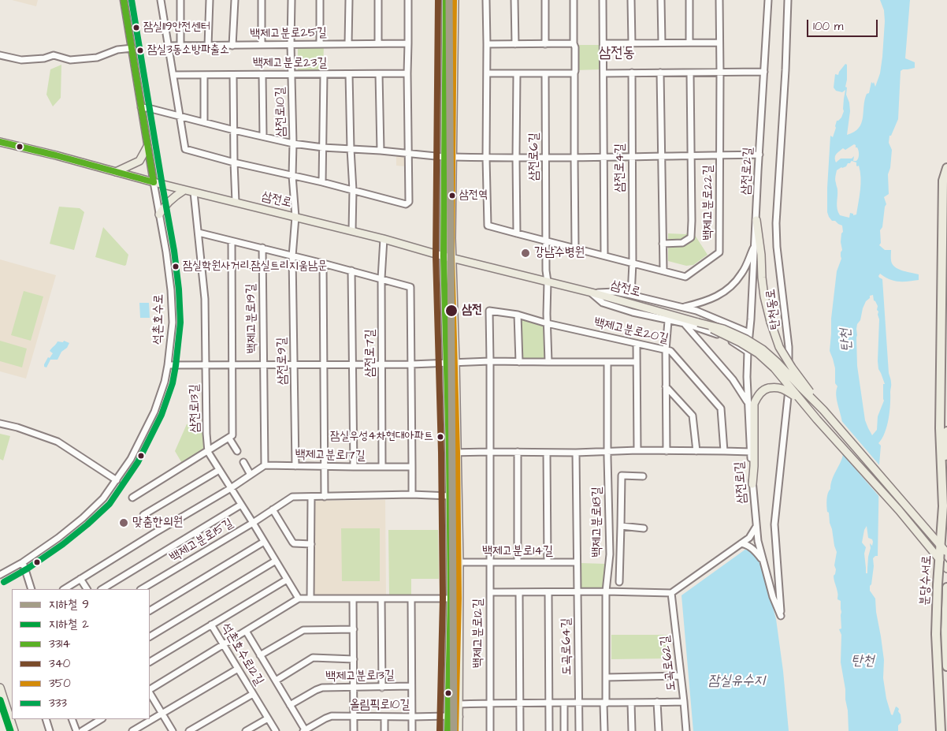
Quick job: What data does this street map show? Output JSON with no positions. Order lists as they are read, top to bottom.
{
  "streets": {
    "highway": ["분당수서로"],
    "main road": ["삼전로"],
    "street": [
      "백제고분로25길",
      "백제고분로23길",
      "삼전로10길",
      "삼전로6길",
      "삼전로4길",
      "삼전로2길",
      "백제고분로22길",
      "탄천동로",
      "백제고분로19길",
      "석촌호수로",
      "백제고분로20길",
      "삼전로7길",
      "삼전로9길",
      "삼전로13길",
      "백제고분로17길",
      "삼전로1길",
      "백제고분로18길",
      "백제고분로15길",
      "백제고분로14길",
      "백제고분로12길",
      "도곡로64길",
      "석촌호수로12길",
      "도곡로62길",
      "백제고분로13길",
      "올림픽로10길"
    ]
  },
  "crossings": [
    ["백제고분로25길", "삼전로10길"],
    ["백제고분로23길", "삼전로10길"],
    ["삼전로10길", "삼전로"],
    ["삼전로10길", "삼전로9길"],
    ["삼전로6길", "삼전로"],
    ["삼전로6길", "백제고분로22길"],
    ["삼전로4길", "백제고분로22길"],
    ["삼전로2길", "백제고분로22길"],
    ["삼전로2길", "삼전로1길"],
    ["삼전로", "석촌호수로"],
    ["삼전로", "삼전로7길"],
    ["삼전로", "삼전로9길"],
    ["삼전로", "삼전로13길"],
    ["탄천동로", "삼전로1길"],
    ["백제고분로19길", "석촌호수로"],
    ["백제고분로19길", "삼전로7길"],
    ["백제고분로19길", "삼전로9길"],
    ["백제고분로19길", "삼전로13길"],
    ["백제고분로19길", "백제고분로17길"],
    ["삼전로7길", "백제고분로17길"],
    ["삼전로9길", "백제고분로17길"],
    ["삼전로13길", "백제고분로15길"],
    ["삼전로13길", "석촌호수로12길"],
    ["백제고분로18길", "백제고분로14길"],
    ["백제고분로18길", "도곡로64길"],
    ["백제고분로14길", "백제고분로12길"],
    ["백제고분로14길", "도곡로64길"]
  ],
  "districts": ["삼전동"],
  "water": ["탄천", "잠실유수지"],
  "places": [
    "잠실119안전센터",
    "잠실3동소방파출소",
    "삼전역",
    "강남수병원",
    "잠실학원사거리.잠실트리지움남문",
    "삼전",
    "잠실우성4차현대아파트",
    "맞춤한의원"
  ],
  "lines": [
    "metro line 9",
    "transit line 3314",
    "transit line 340",
    "transit line 350",
    "transit line 333",
    "metro line 2"
  ],
  "legend": [
    "지하철 9",
    "지하철 2",
    "3314",
    "340",
    "350",
    "333"
  ],
  "scale_bar": "100 m"
}
